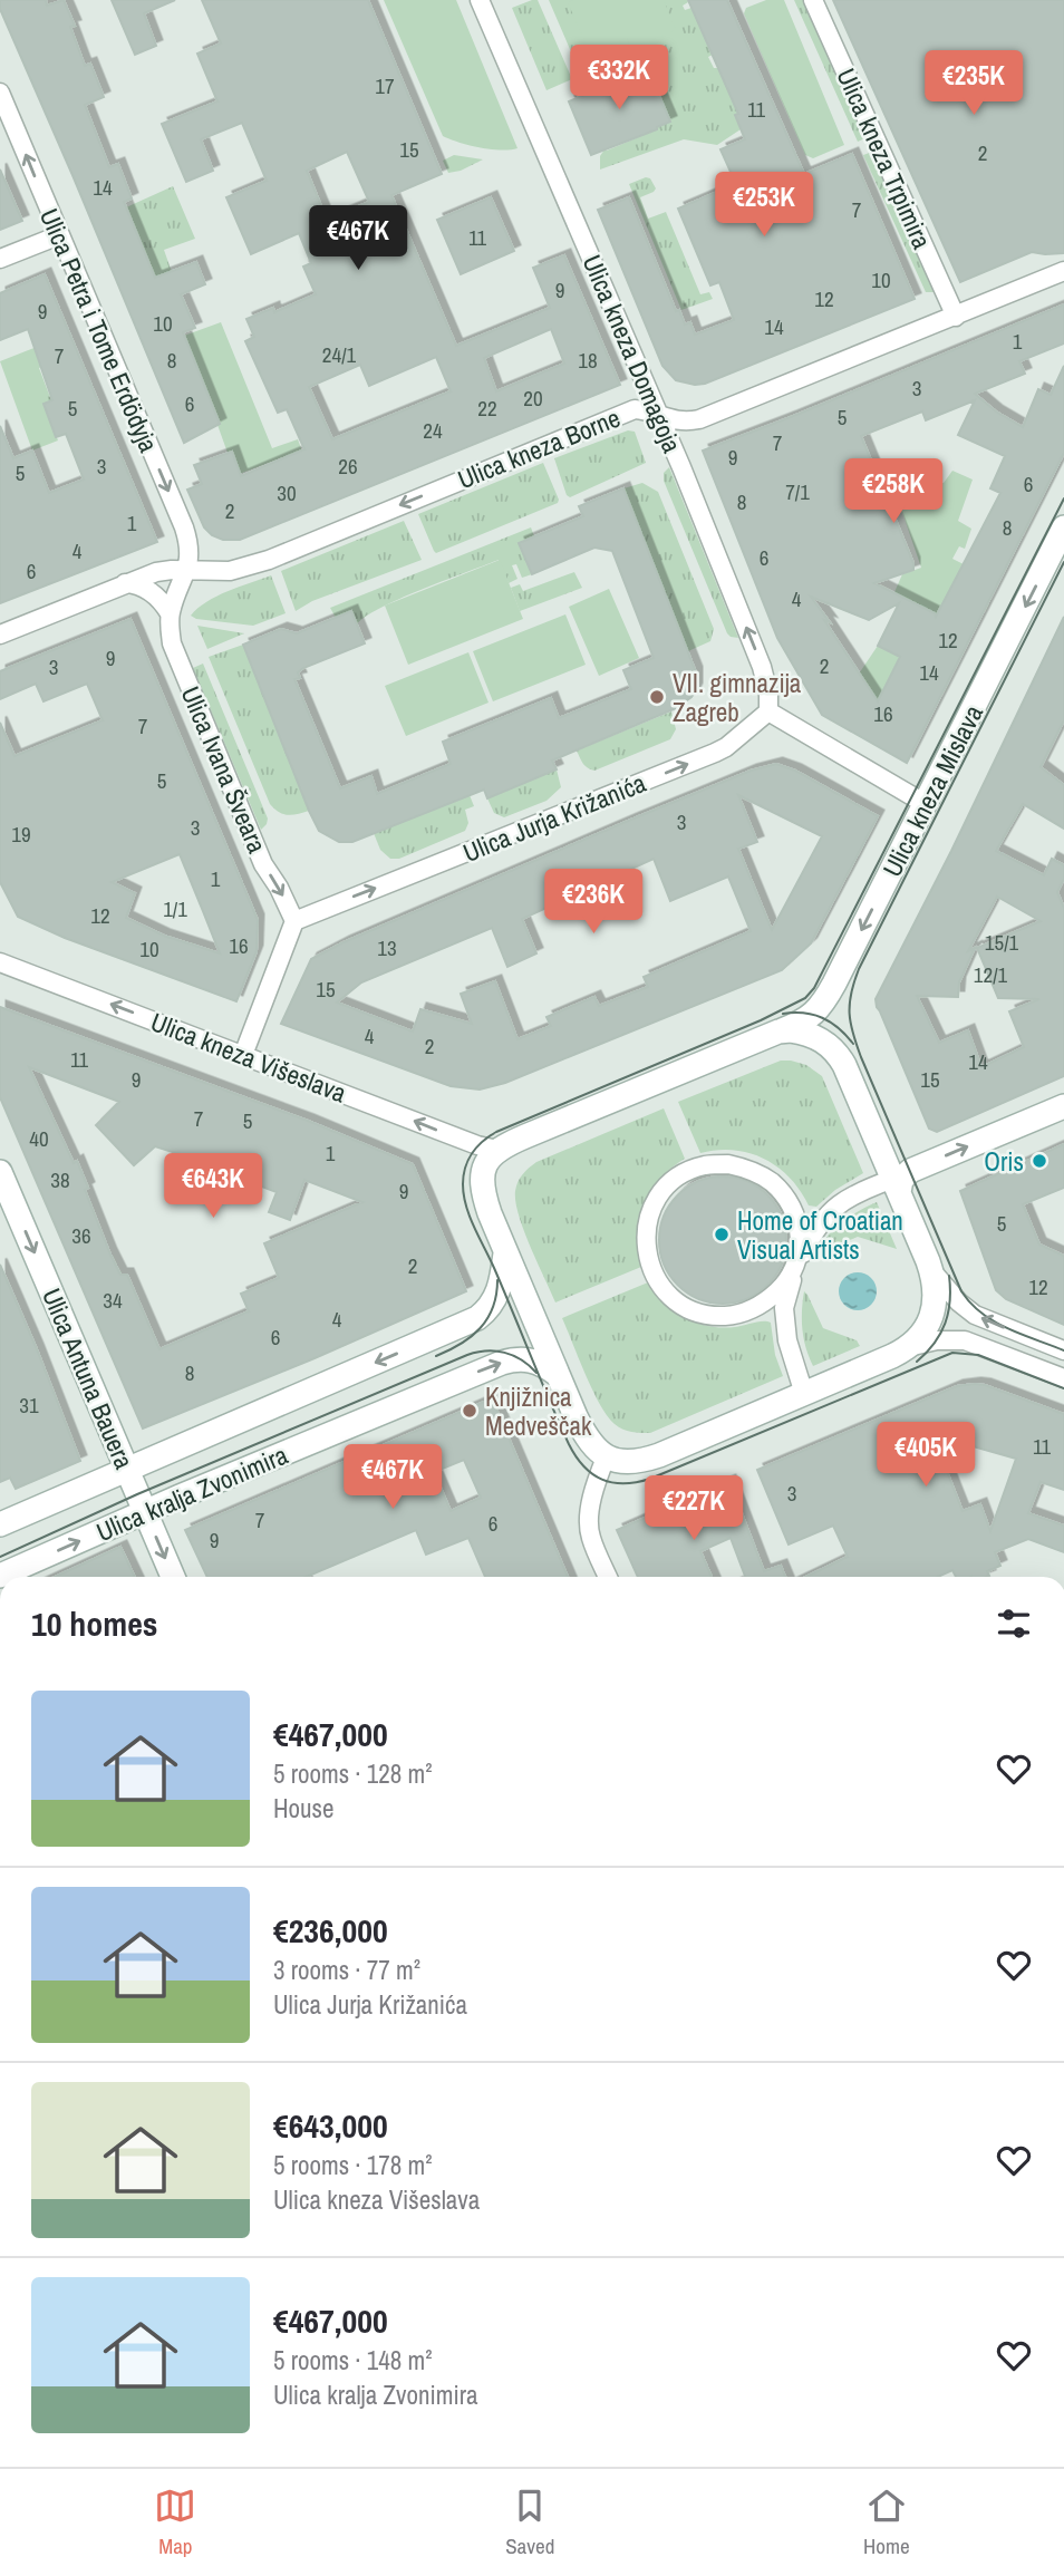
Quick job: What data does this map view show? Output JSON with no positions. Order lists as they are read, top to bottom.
{
  "streets": {
    "main road": ["Ulica kneza Mislava", "Ulica Antuna Bauera", "Ulica kralja Zvonimira"],
    "street": [
      "Ulica kneza Trpimira",
      "Ulica Petra i Tome Erdödyja",
      "Ulica kneza Domagoja",
      "Ulica kneza Borne",
      "Ulica Ivana Šveara",
      "Ulica Jurja Križanića",
      "Ulica kneza Višeslava"
    ]
  },
  "crossings": [
    ["Ulica kneza Trpimira", "Ulica kneza Borne"],
    ["Ulica Petra i Tome Erdödyja", "Ulica kneza Borne"],
    ["Ulica Petra i Tome Erdödyja", "Ulica Ivana Šveara"],
    ["Ulica kneza Domagoja", "Ulica kneza Borne"],
    ["Ulica kneza Domagoja", "Ulica Jurja Križanića"],
    ["Ulica kneza Borne", "Ulica Ivana Šveara"],
    ["Ulica Ivana Šveara", "Ulica Jurja Križanića"],
    ["Ulica kneza Mislava", "Ulica kneza Višeslava"],
    ["Ulica Antuna Bauera", "Ulica kralja Zvonimira"]
  ],
  "one_way": [
    "Ulica kneza Domagoja",
    "Ulica kneza Borne",
    "Ulica Ivana Šveara",
    "Ulica kneza Mislava",
    "Ulica Jurja Križanića",
    "Ulica kneza Višeslava",
    "Ulica Antuna Bauera"
  ],
  "places": [
    "VII. gimnazija Zagreb",
    "Oris",
    "Home of Croatian Visual Artists",
    "Knjižnica Medveščak"
  ],
  "house_numbers": [
    "17",
    "11",
    "15",
    "2",
    "14",
    "7",
    "11",
    "10",
    "9",
    "12",
    "9",
    "10",
    "14",
    "1",
    "24/1",
    "7",
    "8",
    "18",
    "3",
    "20",
    "6",
    "5",
    "22",
    "5",
    "24",
    "7",
    "9",
    "3",
    "26",
    "5",
    "6",
    "7/1",
    "30",
    "8",
    "2",
    "1",
    "8",
    "4",
    "6",
    "6",
    "4",
    "12",
    "9",
    "2",
    "3",
    "14",
    "16",
    "7",
    "5",
    "3",
    "3",
    "19",
    "1",
    "1/1",
    "12",
    "15/1",
    "16",
    "13",
    "10",
    "12/1",
    "15",
    "4",
    "2",
    "11",
    "14",
    "9",
    "15",
    "7",
    "5",
    "40",
    "1",
    "38",
    "9",
    "5",
    "36",
    "2",
    "12",
    "34",
    "4",
    "6",
    "8",
    "31",
    "11",
    "3",
    "7",
    "6",
    "9"
  ],
  "page": {
    "price": [
      "€332K",
      "€235K",
      "€253K",
      "€467K",
      "€258K",
      "€236K",
      "€643K",
      "€405K",
      "€467K",
      "€227K"
    ],
    "heading": "10 homes",
    "list": [
      {
        "name": "€467,000",
        "note": "5 rooms · 128 m² · House"
      },
      {
        "name": "€236,000",
        "note": "3 rooms · 77 m² · Ulica Jurja Križanića"
      },
      {
        "name": "€643,000",
        "note": "5 rooms · 178 m² · Ulica kneza Višeslava"
      },
      {
        "name": "€467,000",
        "note": "5 rooms · 148 m² · Ulica kralja Zvonimira"
      }
    ],
    "tabs": ["Map", "Saved", "Home"]
  }
}
